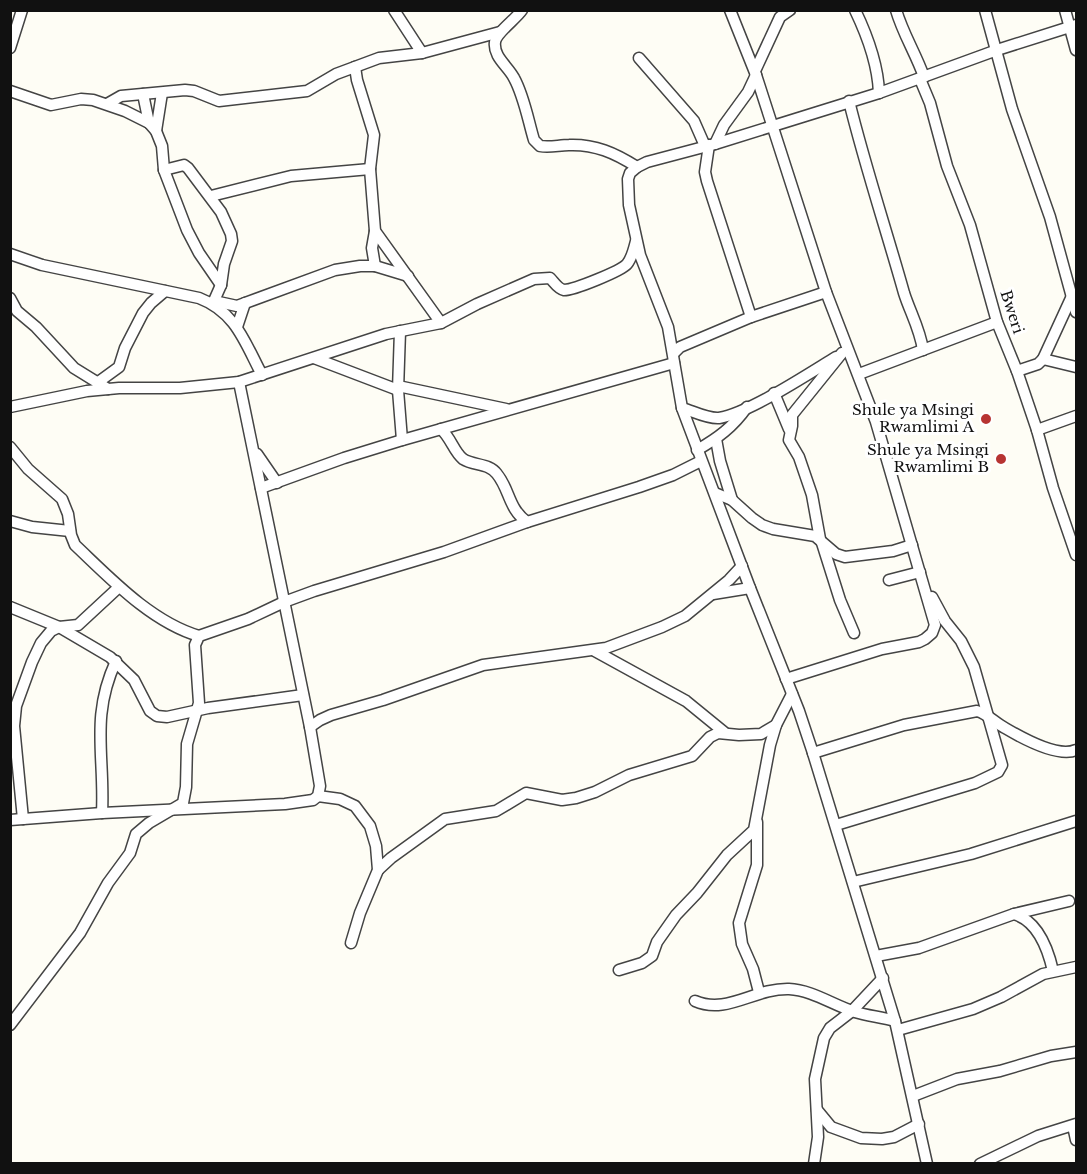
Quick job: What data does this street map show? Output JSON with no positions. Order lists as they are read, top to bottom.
{
  "streets": {
    "street": ["Bweri"]
  },
  "places": ["Shule ya Msingi Rwamlimi A", "Shule ya Msingi Rwamlimi B"]
}
